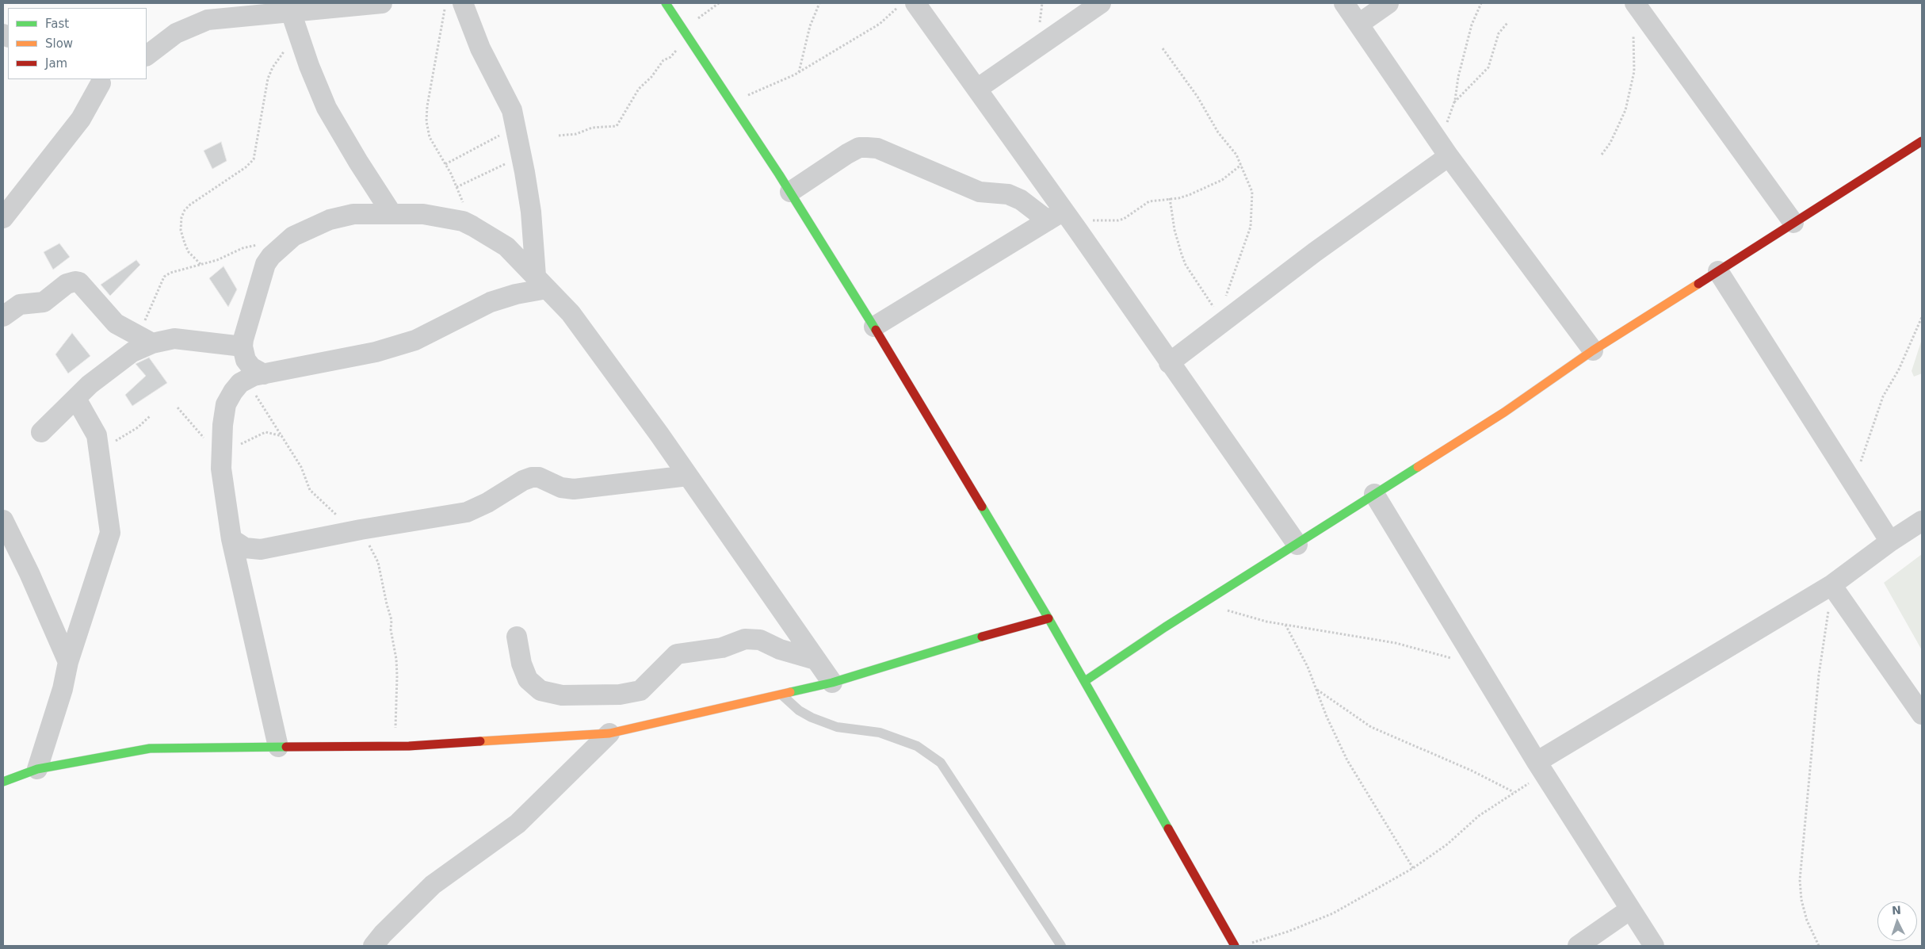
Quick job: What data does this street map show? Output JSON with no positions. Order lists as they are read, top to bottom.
{
  "legend": ["Fast", "Slow", "Jam"],
  "north": "top"
}
